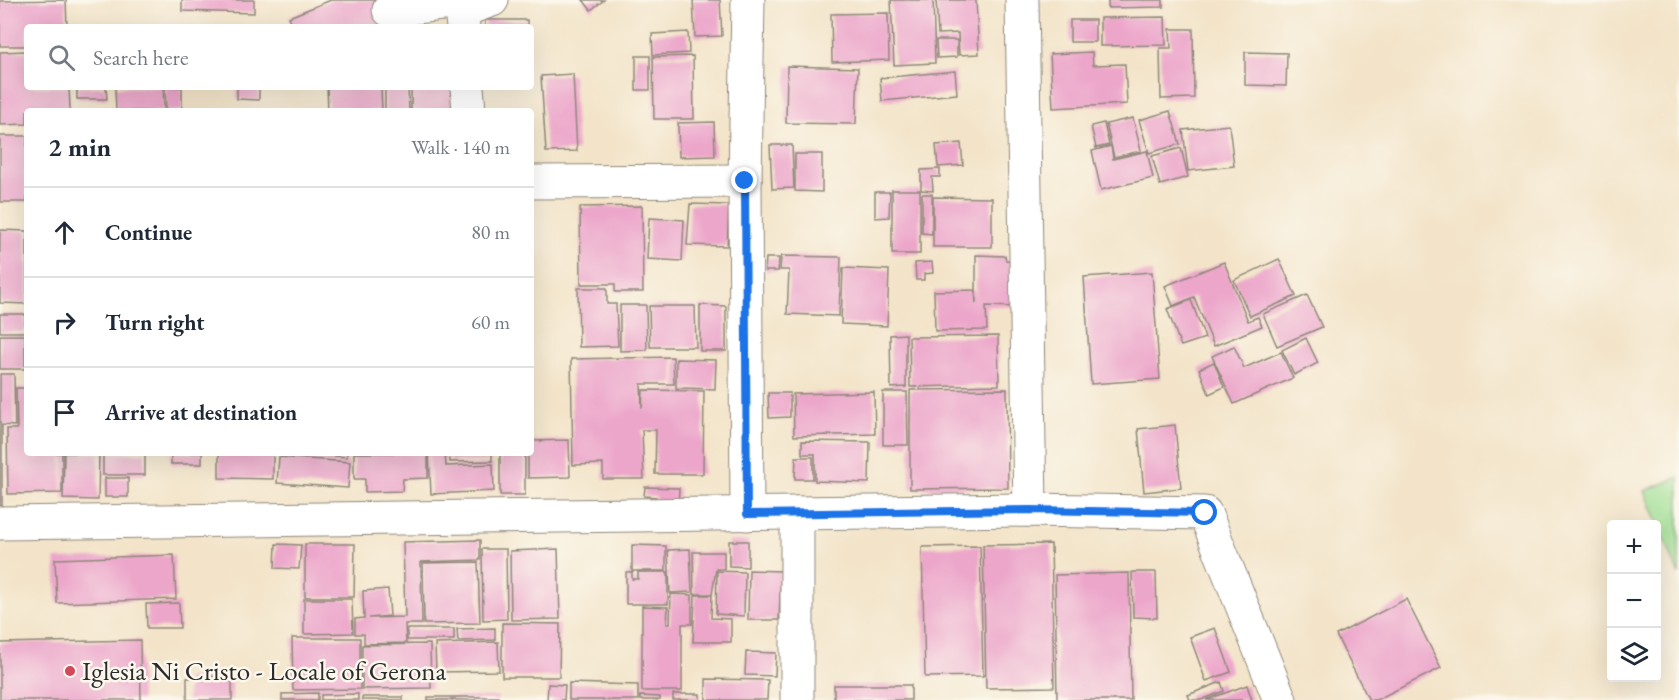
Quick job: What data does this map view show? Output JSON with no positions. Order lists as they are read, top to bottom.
{
  "places": ["Iglesia Ni Cristo - Locale of Gerona"],
  "page": {
    "search": "Search here",
    "heading": ["2 min", "Walk · 140 m"],
    "list": [
      ["Continue", "80 m"],
      ["Turn right", "60 m"],
      "Arrive at destination"
    ],
    "map_buttons": ["+", "−"]
  }
}
